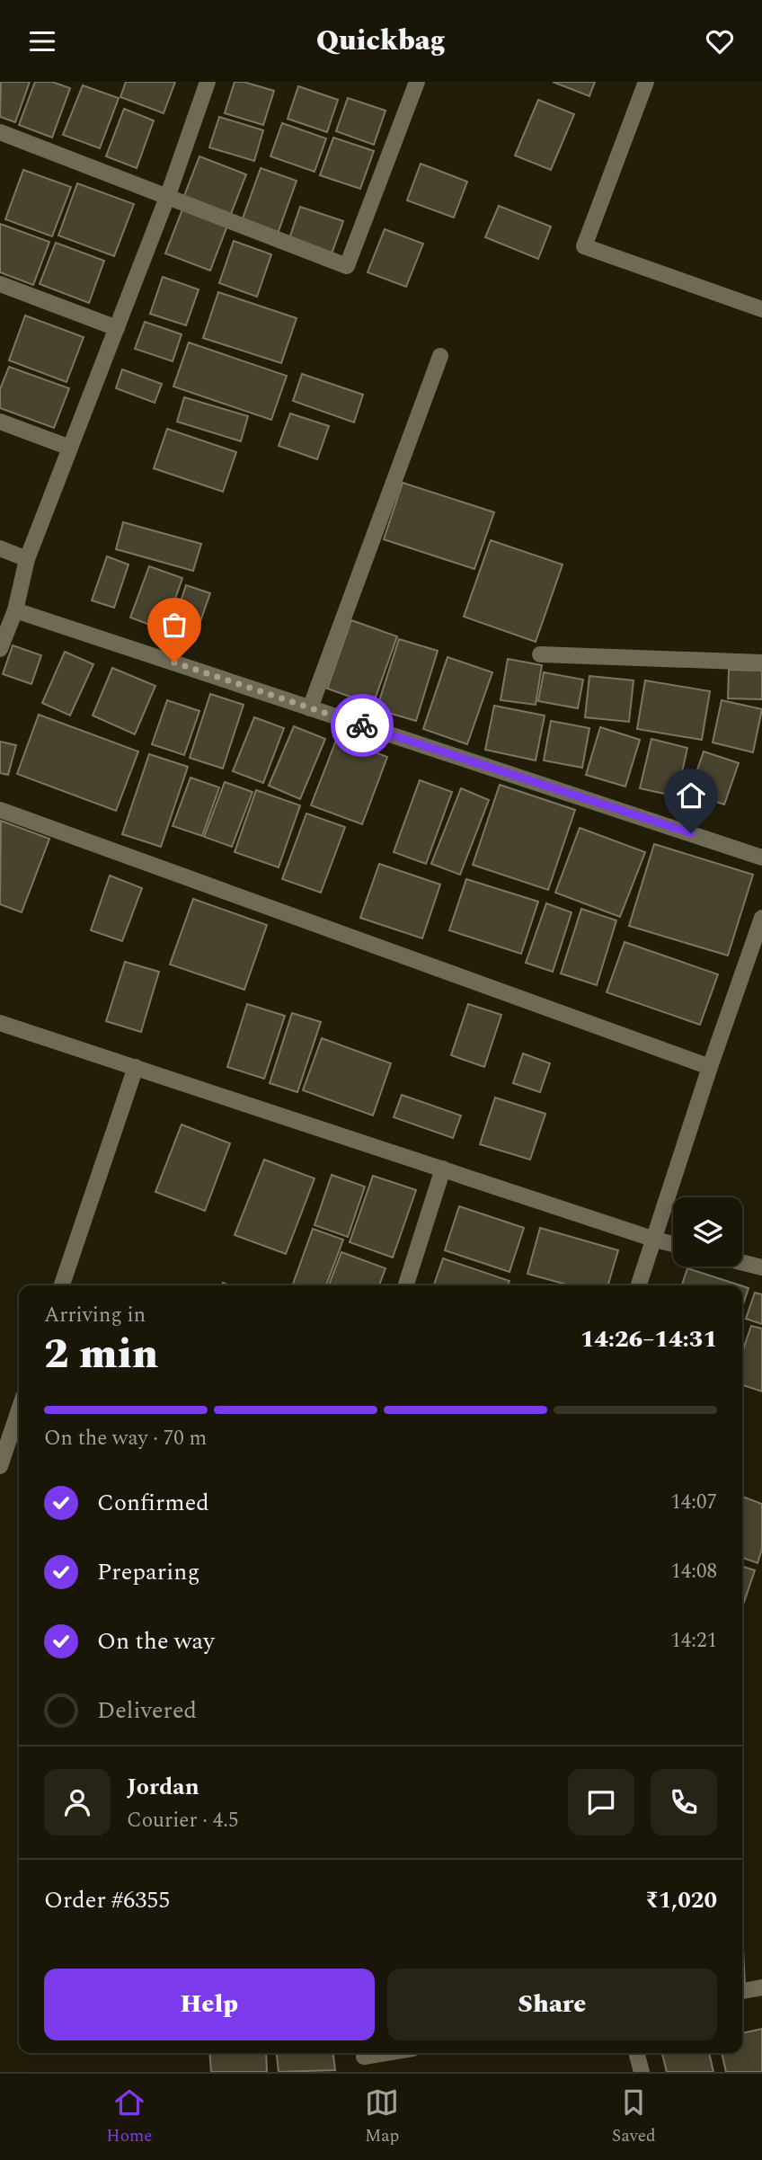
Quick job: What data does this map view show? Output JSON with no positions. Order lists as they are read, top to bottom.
{
  "page": {
    "header": "Quickbag",
    "heading": ["2 min", "Arriving in", "14:26–14:31"],
    "panel": [
      "Jordan",
      "Courier · 4.5",
      "Order #6355",
      "₹1,020"
    ],
    "bar": "On the way · 70 m",
    "list": [
      ["Confirmed", "14:07"],
      ["Preparing", "14:08"],
      ["On the way", "14:21"],
      "Delivered"
    ],
    "buttons": ["Help", "Share"],
    "tabs": ["Home", "Map", "Saved"]
  }
}
